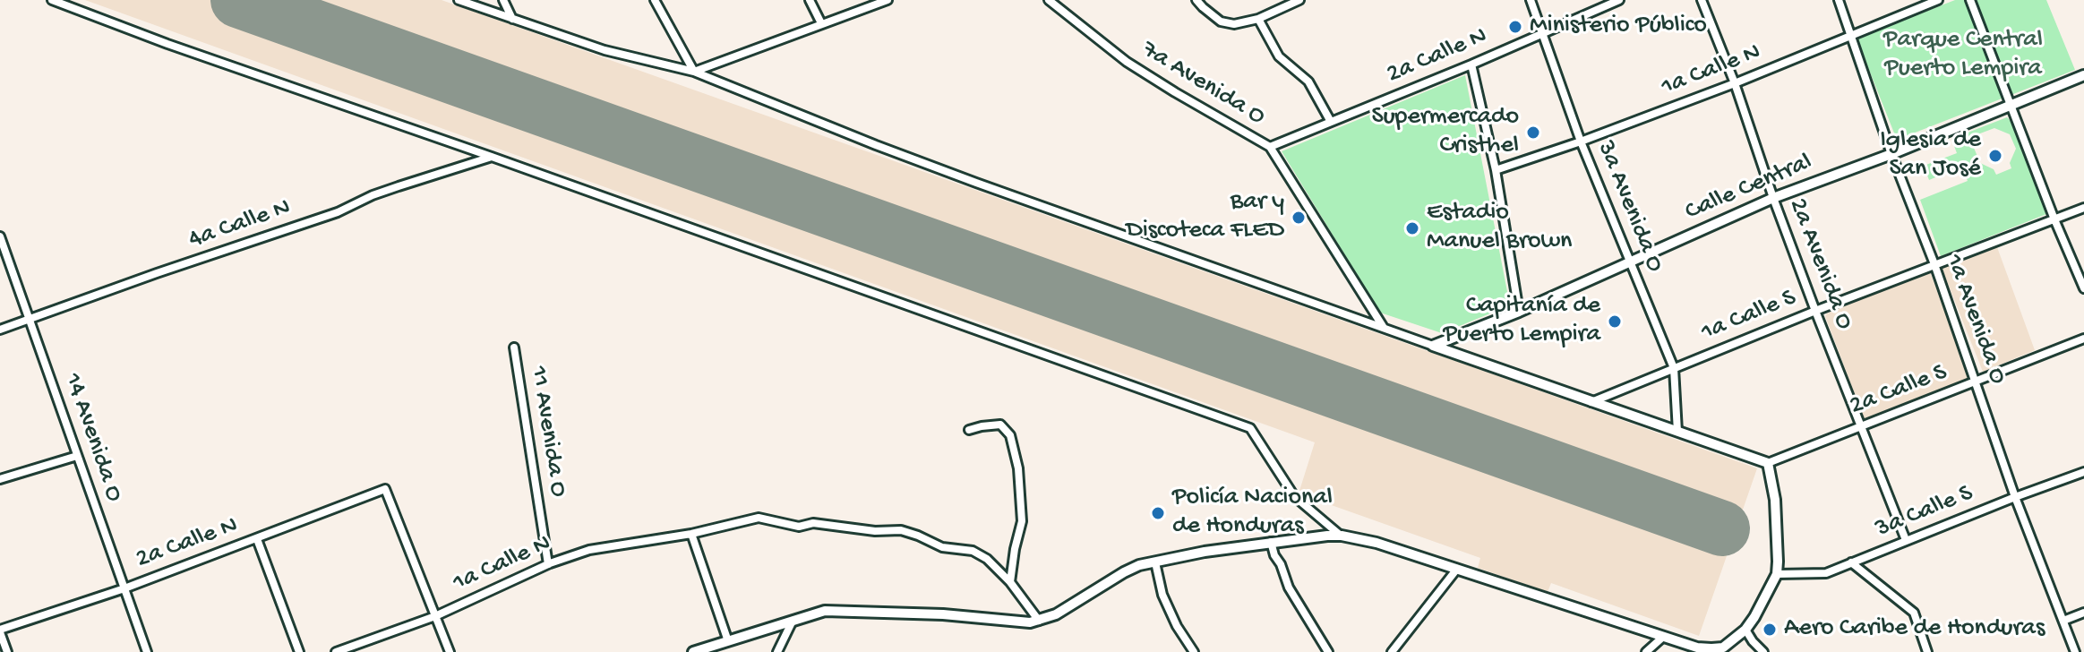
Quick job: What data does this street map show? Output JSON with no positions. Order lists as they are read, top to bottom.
{
  "streets": {
    "street": [
      "2a Calle N",
      "1a Calle N",
      "7a Avenida O",
      "Calle Central",
      "3a Avenida O",
      "4a Calle N",
      "2a Avenida O",
      "1a Calle S",
      "1a Avenida O",
      "2a Calle S",
      "11 Avenida O",
      "14 Avenida O",
      "3a Calle S"
    ]
  },
  "crossings": [
    ["2a Calle N", "1a Calle N"],
    ["2a Calle N", "7a Avenida O"],
    ["2a Calle N", "3a Avenida O"],
    ["2a Calle N", "14 Avenida O"],
    ["1a Calle N", "3a Avenida O"],
    ["1a Calle N", "2a Avenida O"],
    ["1a Calle N", "1a Avenida O"],
    ["1a Calle N", "11 Avenida O"],
    ["Calle Central", "3a Avenida O"],
    ["Calle Central", "2a Avenida O"],
    ["Calle Central", "1a Avenida O"],
    ["3a Avenida O", "1a Calle S"],
    ["4a Calle N", "14 Avenida O"],
    ["2a Avenida O", "1a Calle S"],
    ["2a Avenida O", "2a Calle S"],
    ["2a Avenida O", "3a Calle S"],
    ["1a Calle S", "1a Avenida O"],
    ["1a Avenida O", "2a Calle S"],
    ["1a Avenida O", "3a Calle S"]
  ],
  "parks": ["Parque Central Puerto Lempira"],
  "places": [
    "Ministerio Público",
    "Supermercado Cristhel",
    "Iglesia de San José",
    "Bar y Discoteca FLED",
    "Estadio Manuel Brown",
    "Capitanía de Puerto Lempira",
    "Policía Nacional de Honduras",
    "Aero Caribe de Honduras"
  ]
}
